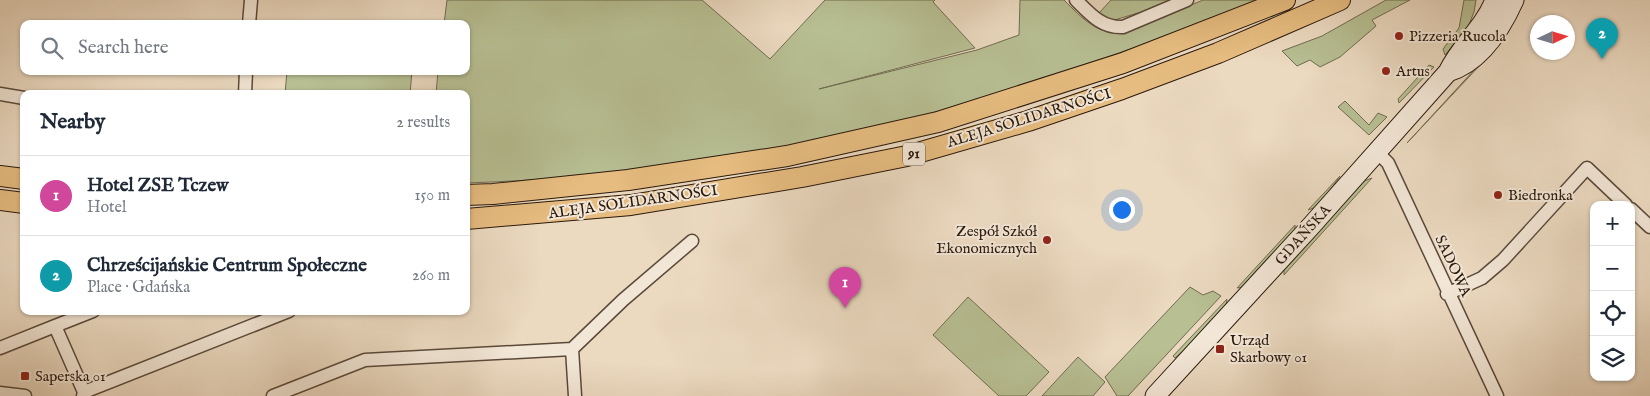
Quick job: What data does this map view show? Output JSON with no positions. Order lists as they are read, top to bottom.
{
  "streets": {
    "main road": ["ALEJA SOLIDARNOŚCI", "91"],
    "street": ["GDAŃSKA", "SADOWA"]
  },
  "crossings": [
    ["GDAŃSKA", "SADOWA"]
  ],
  "places": {
    "other": [
      "Pizzeria Rucola",
      "Artus",
      "Biedronka",
      "Zespół Szkół Ekonomicznych"
    ],
    "transit": ["Urząd Skarbowy 01", "Saperska 01"]
  },
  "north": "right",
  "page": {
    "pins": ["2", "1"],
    "search": "Search here",
    "heading": ["Nearby", "2 results"],
    "list": [
      {
        "mark": "1",
        "name": "Hotel ZSE Tczew",
        "note": "Hotel",
        "value": "150 m"
      },
      {
        "mark": "2",
        "name": "Chrześcijańskie Centrum Społeczne",
        "note": "Place · Gdańska",
        "value": "260 m"
      }
    ],
    "map_buttons": ["+", "−"]
  }
}
